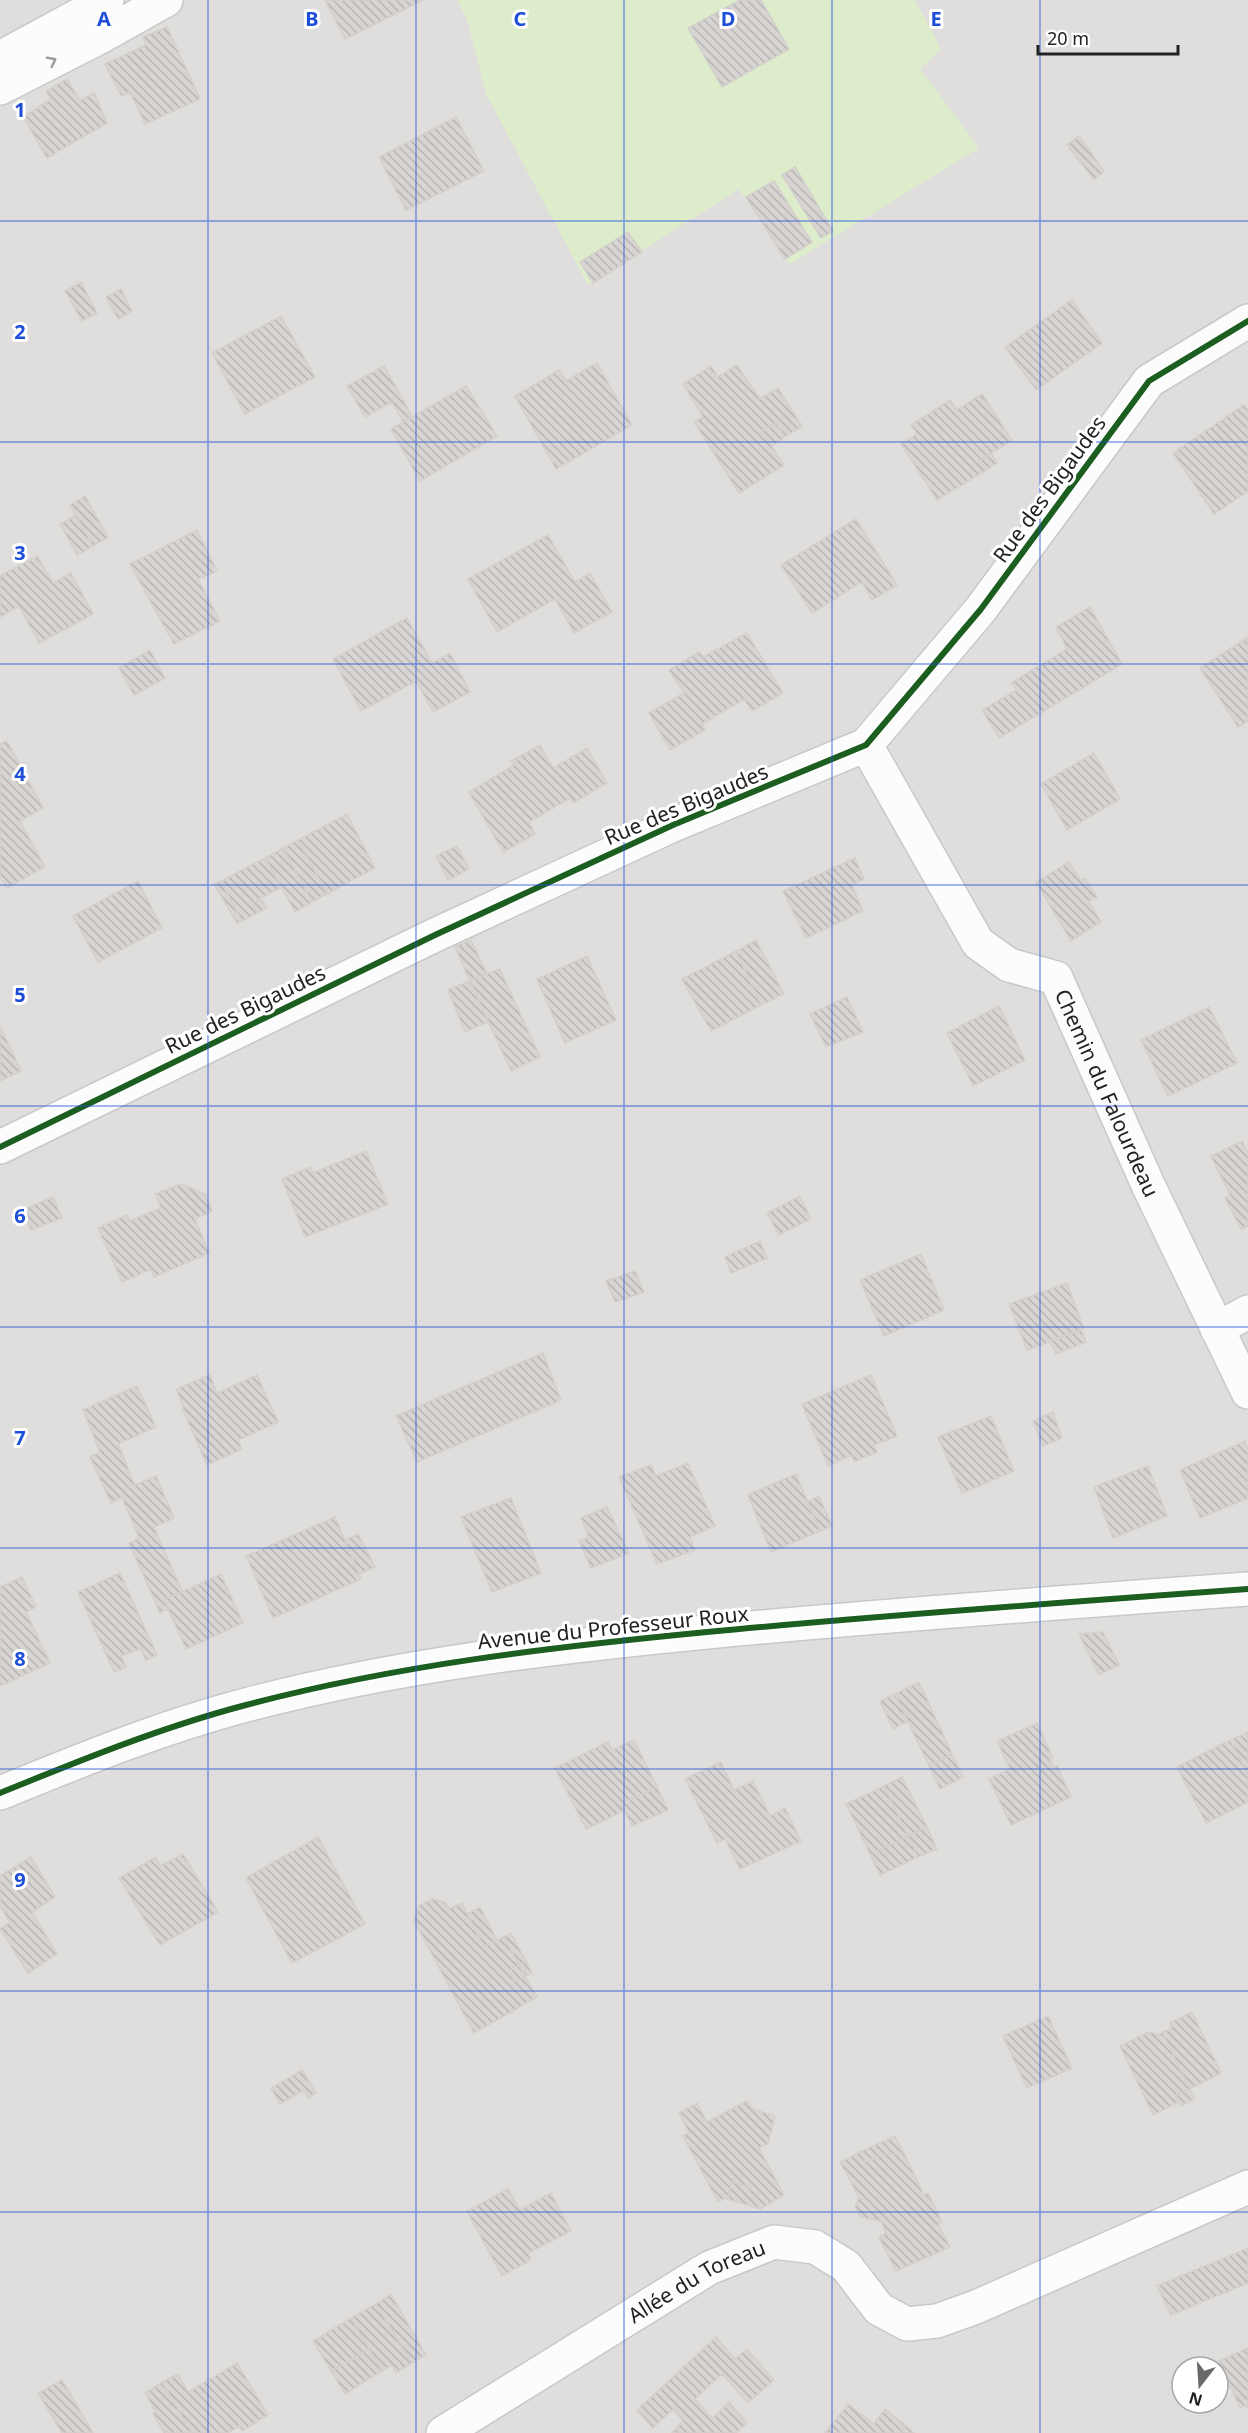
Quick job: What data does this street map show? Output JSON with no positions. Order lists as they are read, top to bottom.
{
  "streets": {
    "street": [
      "Rue des Bigaudes",
      "Chemin du Falourdeau",
      "Avenue du Professeur Roux",
      "Allée du Toreau"
    ]
  },
  "crossings": [
    ["Rue des Bigaudes", "Chemin du Falourdeau"]
  ],
  "scale_bar": "20 m",
  "north": "bottom",
  "grid": {
    "columns": [
      "A",
      "B",
      "C",
      "D",
      "E"
    ],
    "rows": [
      "1",
      "2",
      "3",
      "4",
      "5",
      "6",
      "7",
      "8",
      "9"
    ]
  }
}
